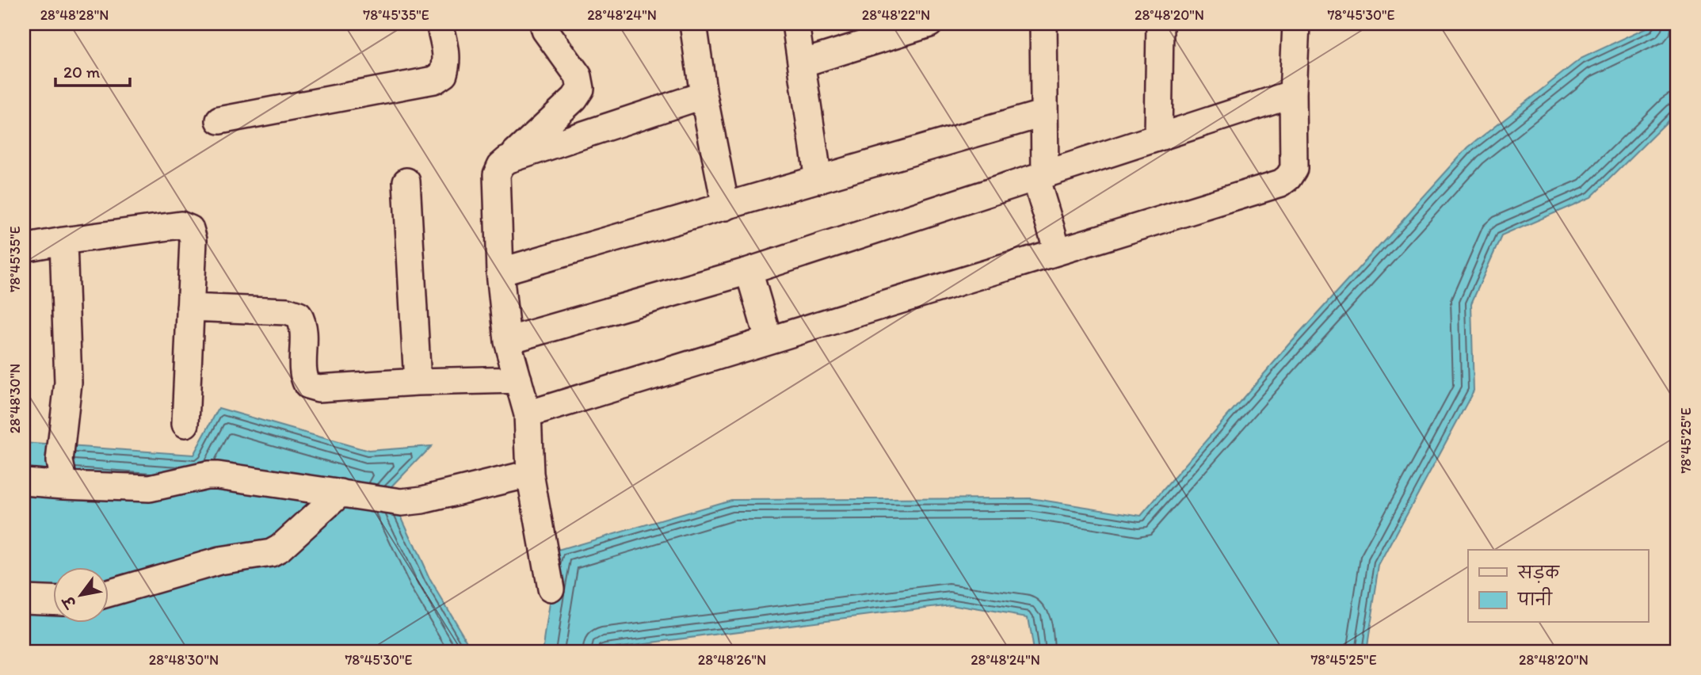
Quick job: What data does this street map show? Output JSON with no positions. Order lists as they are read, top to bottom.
{
  "legend": ["सड़क", "पानी"],
  "scale_bar": "20 m",
  "north": "bottom left",
  "coordinates": [
    "28°48'28\"N",
    "78°45'35\"E",
    "28°48'24\"N",
    "28°48'22\"N",
    "28°48'20\"N",
    "78°45'30\"E",
    "28°48'30\"N",
    "78°45'25\"E",
    "28°48'26\"N"
  ]
}
